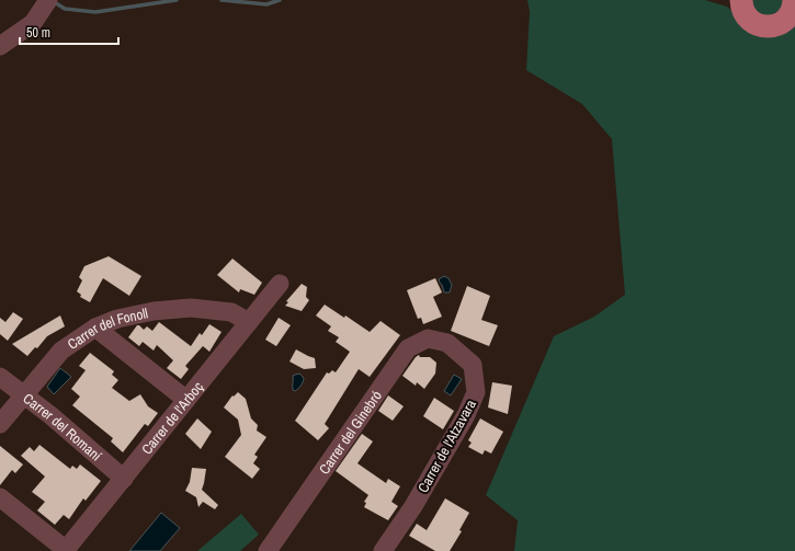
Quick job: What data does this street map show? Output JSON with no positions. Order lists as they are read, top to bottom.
{
  "streets": {
    "street": [
      "Carrer del Fonoll",
      "Carrer de l'Arboç",
      "Carrer del Romaní",
      "Carrer del Ginebró",
      "Carrer de l'Atzavara"
    ]
  },
  "crossings": [
    ["Carrer del Fonoll", "Carrer de l'Arboç"],
    ["Carrer del Fonoll", "Carrer del Romaní"],
    ["Carrer de l'Arboç", "Carrer del Romaní"],
    ["Carrer del Ginebró", "Carrer de l'Atzavara"]
  ],
  "scale_bar": "50 m"
}
